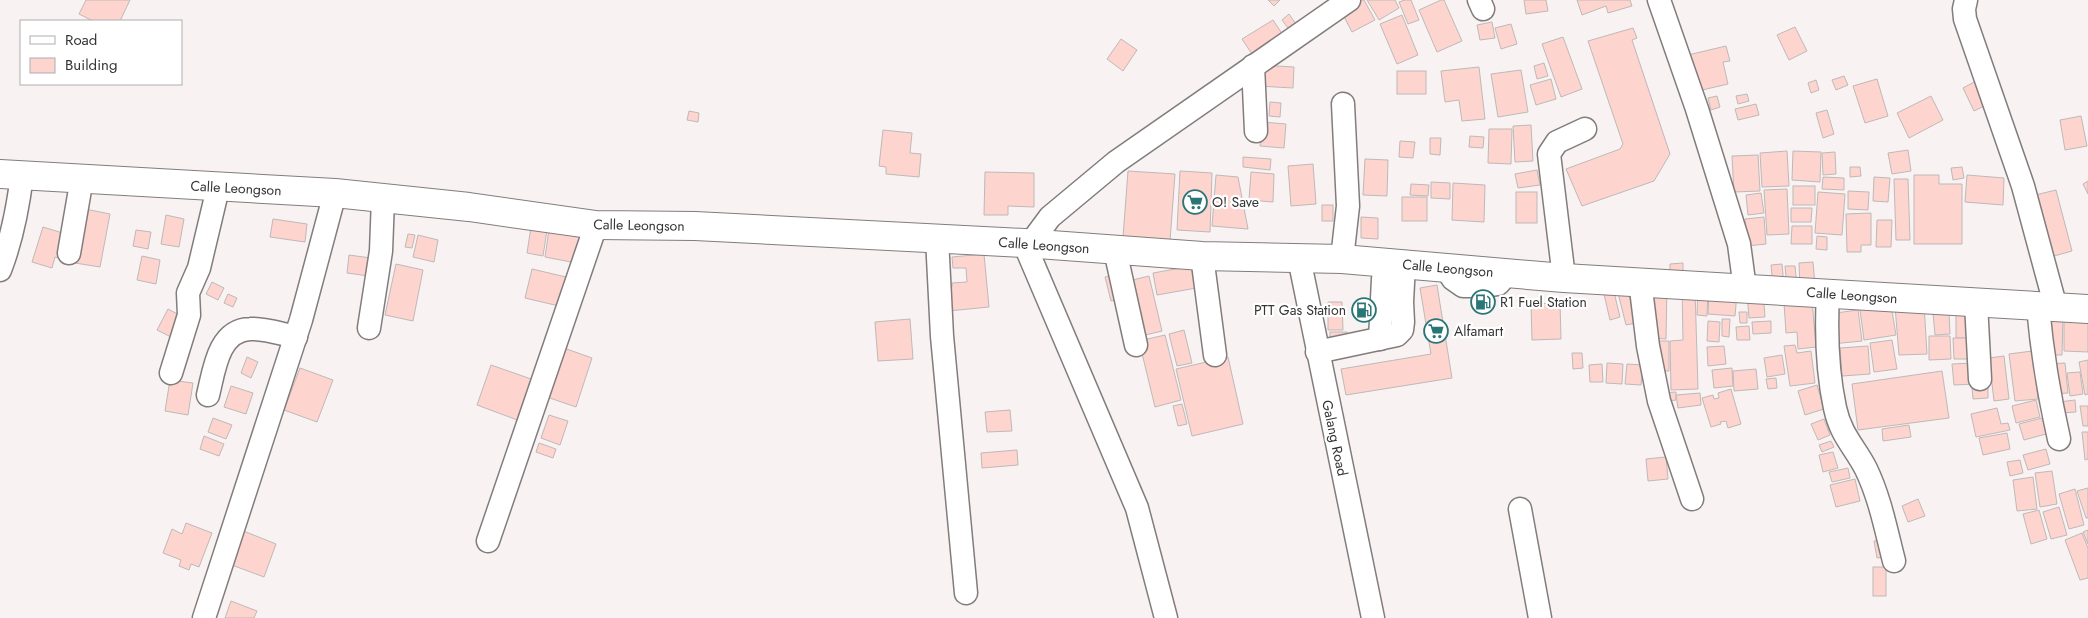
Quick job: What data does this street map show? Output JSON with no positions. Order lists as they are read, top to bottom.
{
  "streets": {
    "main road": ["Calle Leongson"],
    "street": ["Galang Road"]
  },
  "crossings": [
    ["Calle Leongson", "Galang Road"]
  ],
  "places": {
    "supermarket": ["O! Save", "Alfamart"],
    "fuel station": ["R1 Fuel Station", "PTT Gas Station"]
  },
  "legend": ["Road", "Building"]
}
